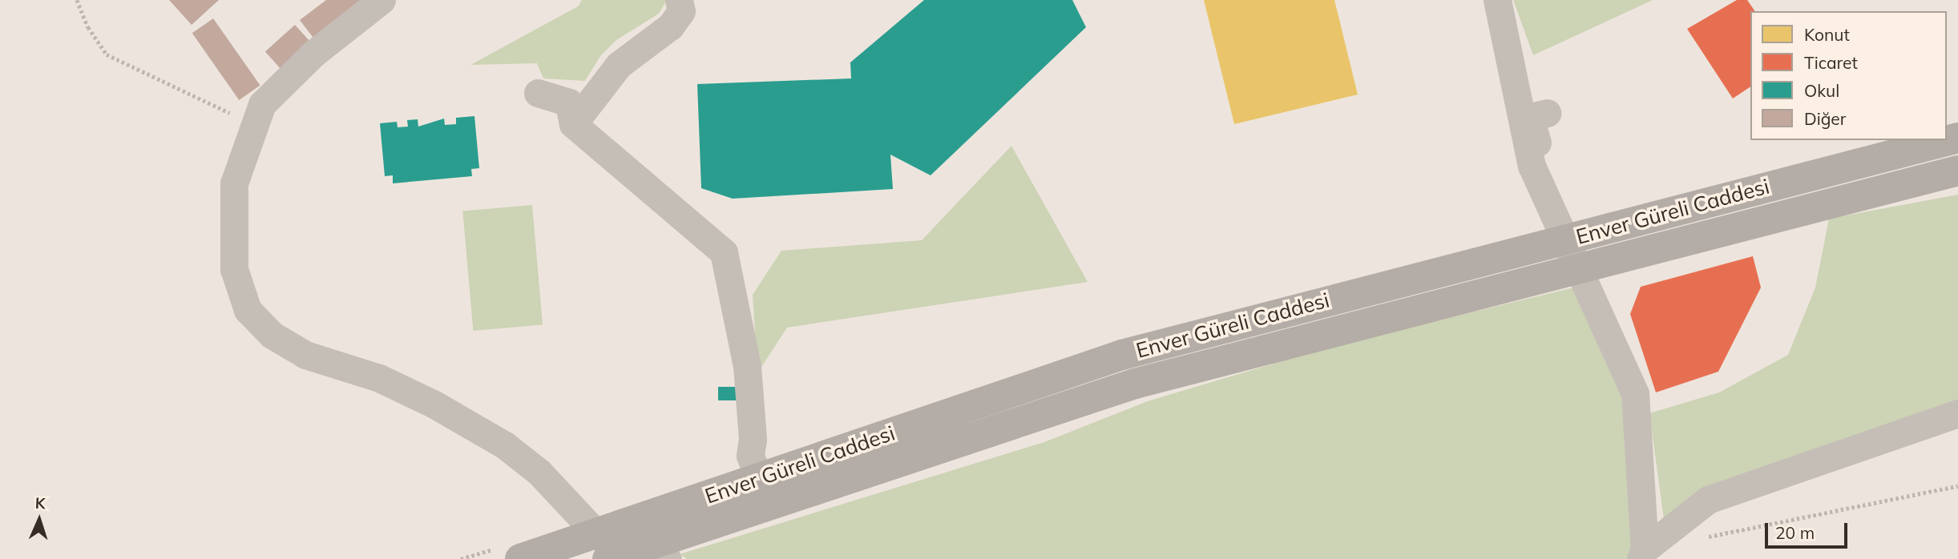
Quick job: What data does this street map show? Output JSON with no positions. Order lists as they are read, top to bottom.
{
  "streets": {
    "main road": ["Enver Güreli Caddesi"]
  },
  "legend": [
    "Konut",
    "Ticaret",
    "Okul",
    "Diğer"
  ],
  "scale_bar": "20 m",
  "north": "top"
}
